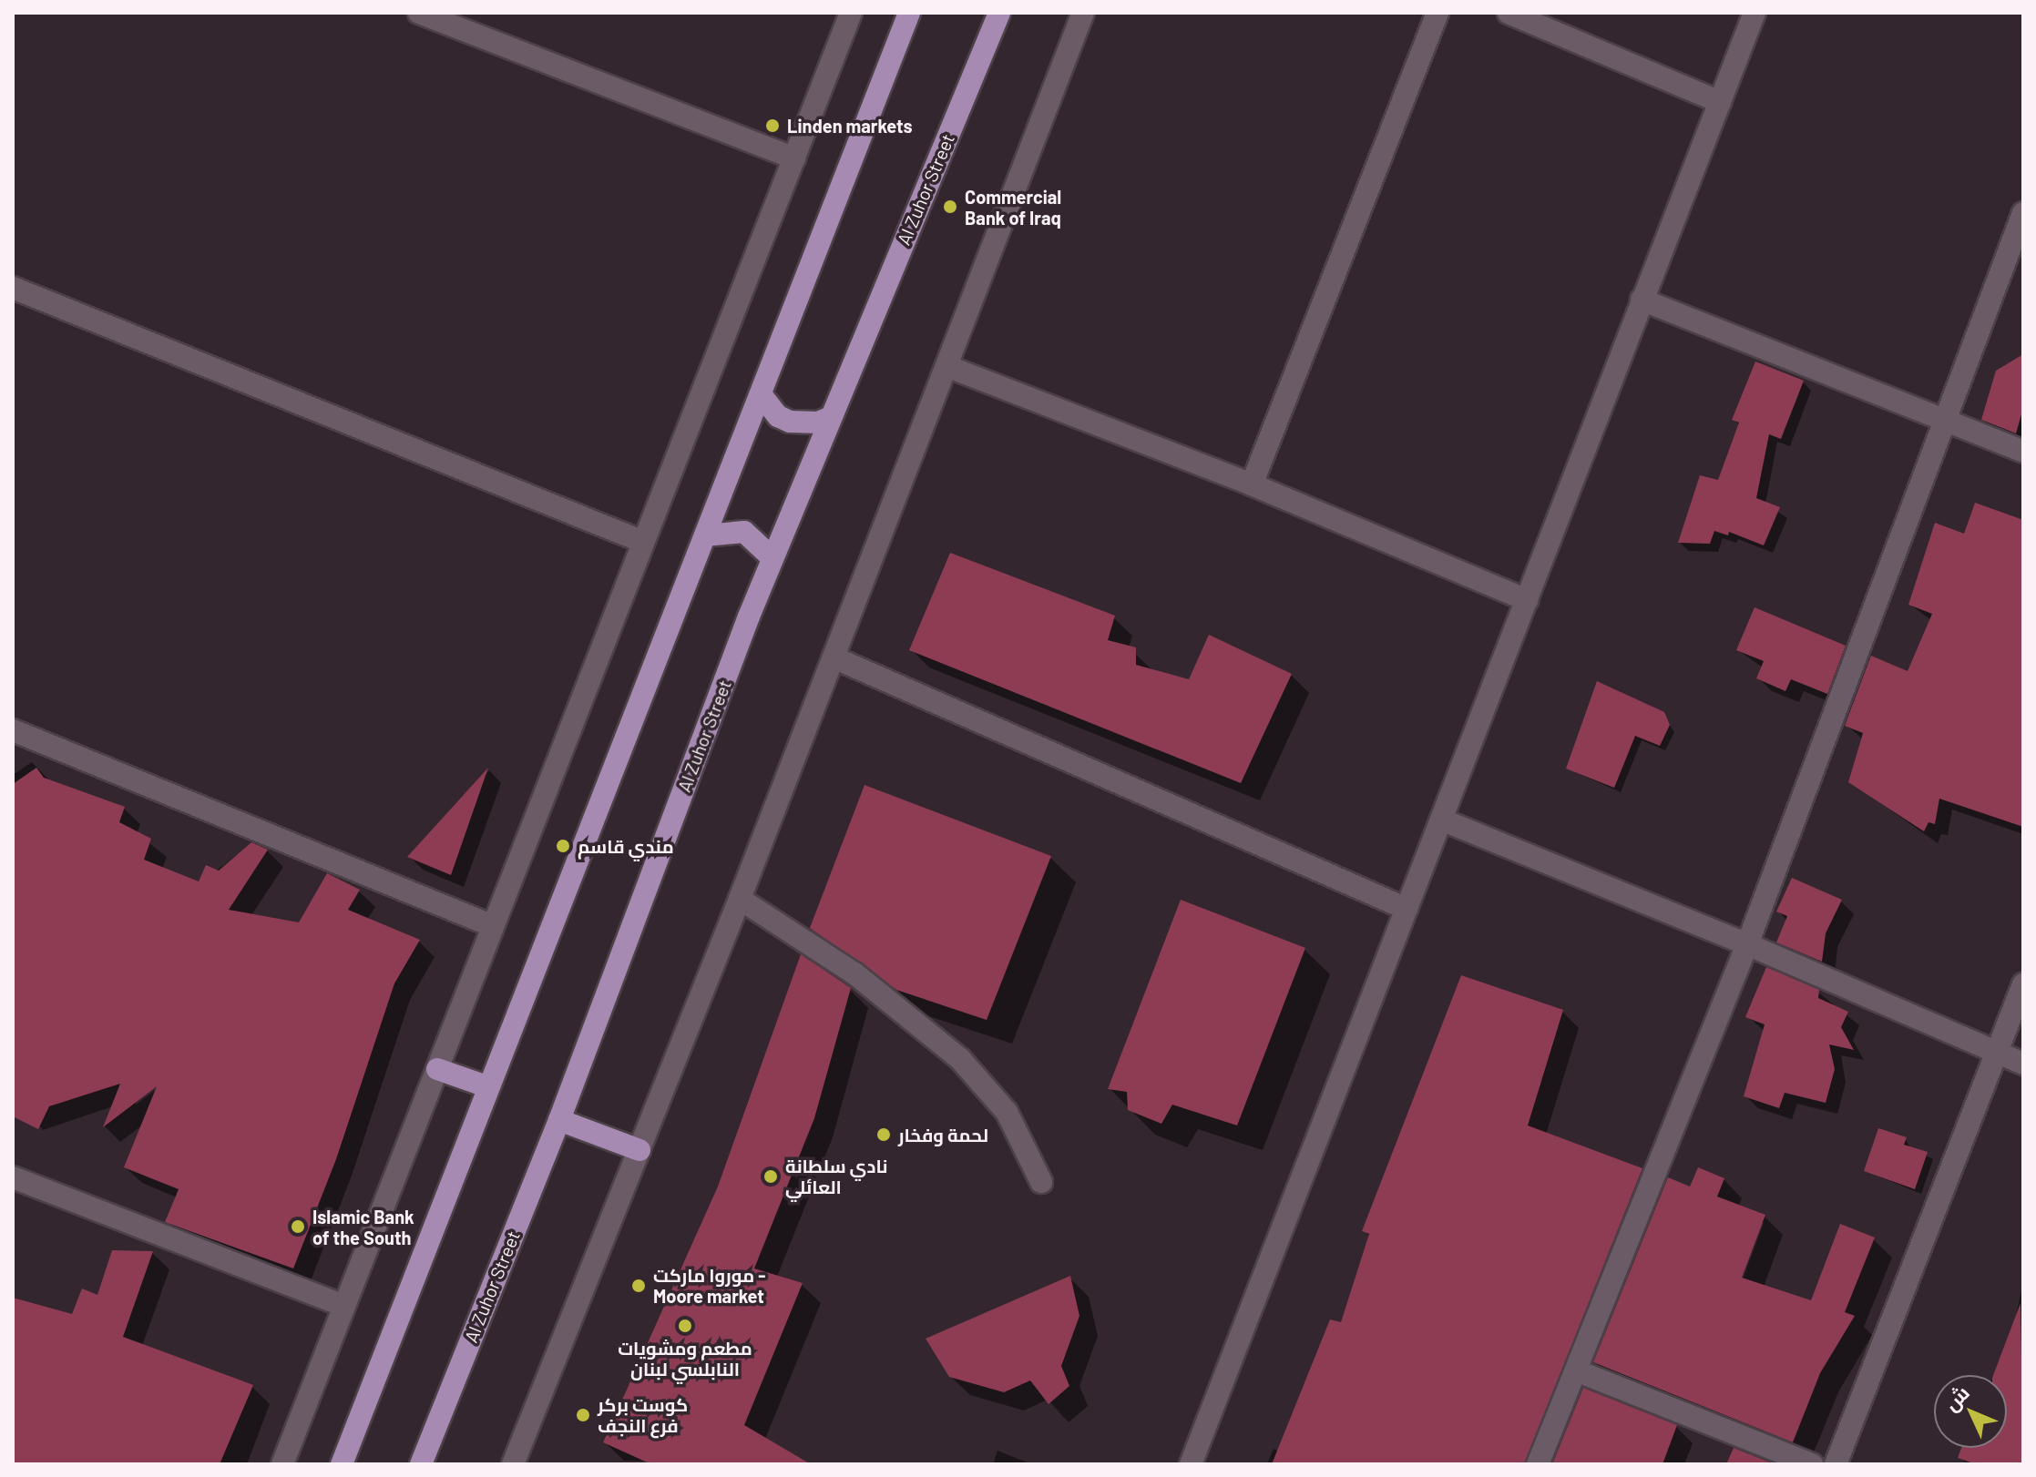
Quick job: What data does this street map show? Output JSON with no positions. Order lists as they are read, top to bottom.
{
  "streets": {
    "main road": ["Al Zuhor Street"]
  },
  "places": [
    "Linden markets",
    "Commercial Bank of Iraq",
    "مندي قاسم",
    "لحمة وفخار",
    "نادي سلطانة العائلي",
    "Islamic Bank of the South",
    "موروا ماركت - Moore market",
    "مطعم ومشويات النابلسي لبنان",
    "كوست بركر فرع النجف"
  ],
  "north": "top left"
}
